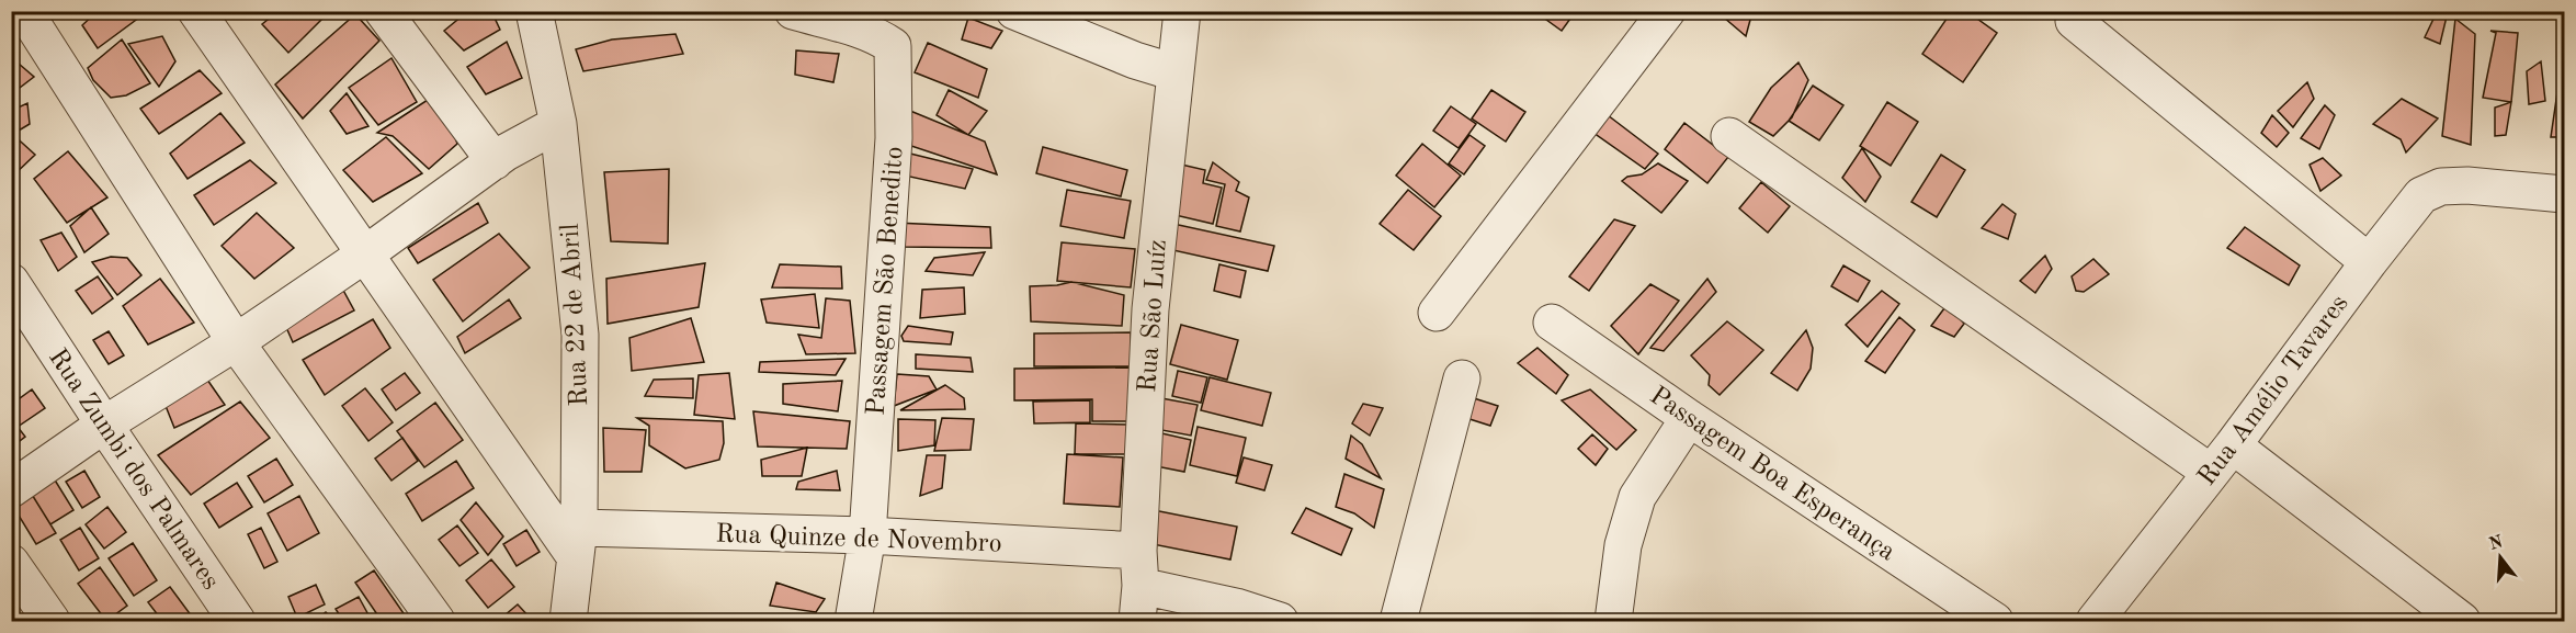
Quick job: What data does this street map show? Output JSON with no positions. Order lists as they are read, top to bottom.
{
  "streets": {
    "street": [
      "Passagem São Benedito",
      "Rua 22 de Abril",
      "Rua São Luíz",
      "Rua Amélio Tavares",
      "Rua Zumbi dos Palmares",
      "Passagem Boa Esperança",
      "Rua Quinze de Novembro"
    ]
  },
  "crossings": [
    ["Passagem São Benedito", "Rua Quinze de Novembro"],
    ["Rua 22 de Abril", "Rua Quinze de Novembro"],
    ["Rua São Luíz", "Rua Quinze de Novembro"]
  ],
  "north": "top"
}
